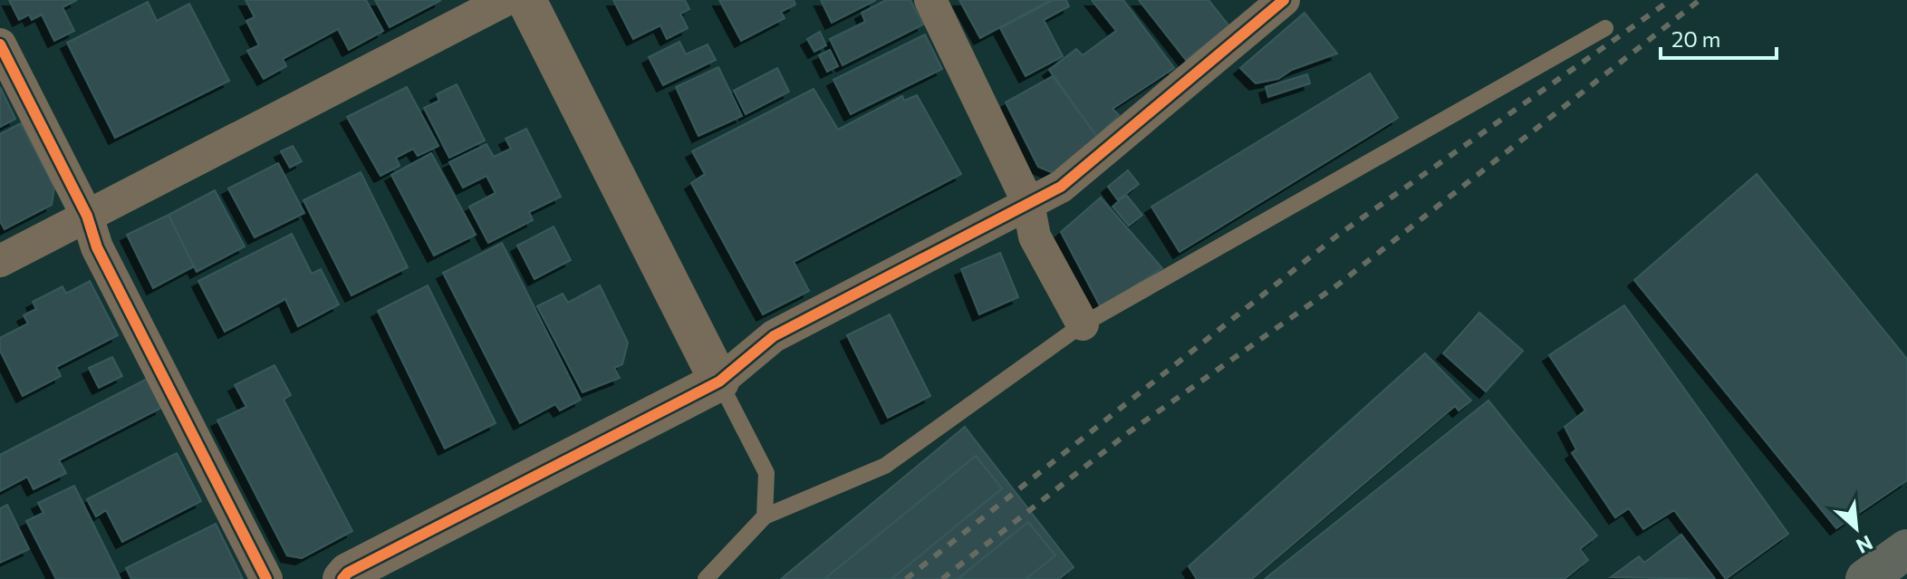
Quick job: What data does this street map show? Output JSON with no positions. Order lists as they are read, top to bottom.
{
  "scale_bar": "20 m",
  "north": "bottom right"
}
